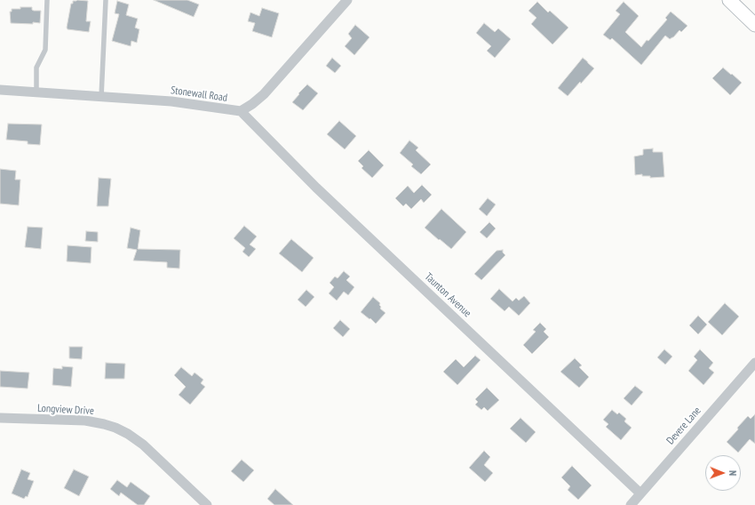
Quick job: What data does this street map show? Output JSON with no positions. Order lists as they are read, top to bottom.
{
  "streets": {
    "street": [
      "Stonewall Road",
      "Taunton Avenue",
      "Longview Drive",
      "Devere Lane"
    ]
  },
  "crossings": [
    ["Stonewall Road", "Taunton Avenue"],
    ["Taunton Avenue", "Devere Lane"]
  ],
  "north": "right"
}
